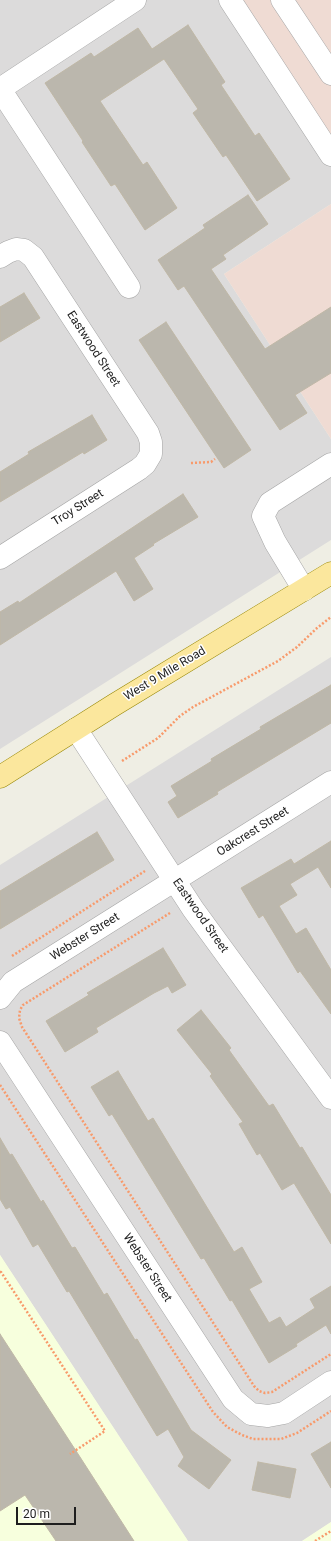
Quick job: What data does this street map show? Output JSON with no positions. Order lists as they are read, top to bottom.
{
  "streets": {
    "main road": ["West 9 Mile Road"],
    "street": [
      "Eastwood Street",
      "Troy Street",
      "Oakcrest Street",
      "Webster Street"
    ]
  },
  "crossings": [
    ["Eastwood Street", "Troy Street"],
    ["Eastwood Street", "West 9 Mile Road"],
    ["Eastwood Street", "Oakcrest Street"],
    ["Eastwood Street", "Webster Street"],
    ["Oakcrest Street", "Webster Street"]
  ],
  "scale_bar": "20 m"
}
